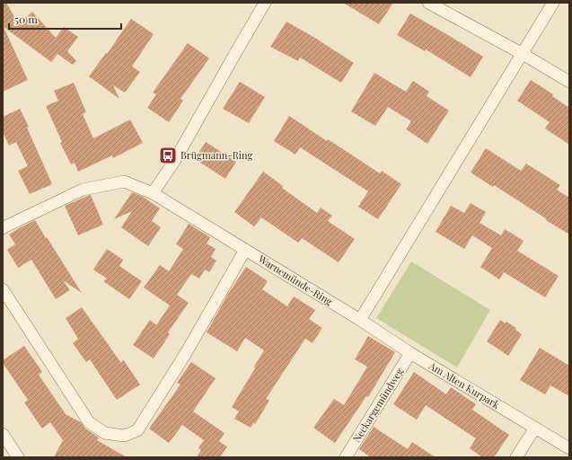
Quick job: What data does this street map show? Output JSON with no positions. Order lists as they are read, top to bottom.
{
  "streets": {
    "street": ["Warnemünde-Ring", "Am Alten Kurpark", "Neckargemündweg"]
  },
  "crossings": [
    ["Warnemünde-Ring", "Am Alten Kurpark"],
    ["Am Alten Kurpark", "Neckargemündweg"]
  ],
  "places": {
    "bus stop": ["Brügmann-Ring"]
  },
  "scale_bar": "50 m"
}
